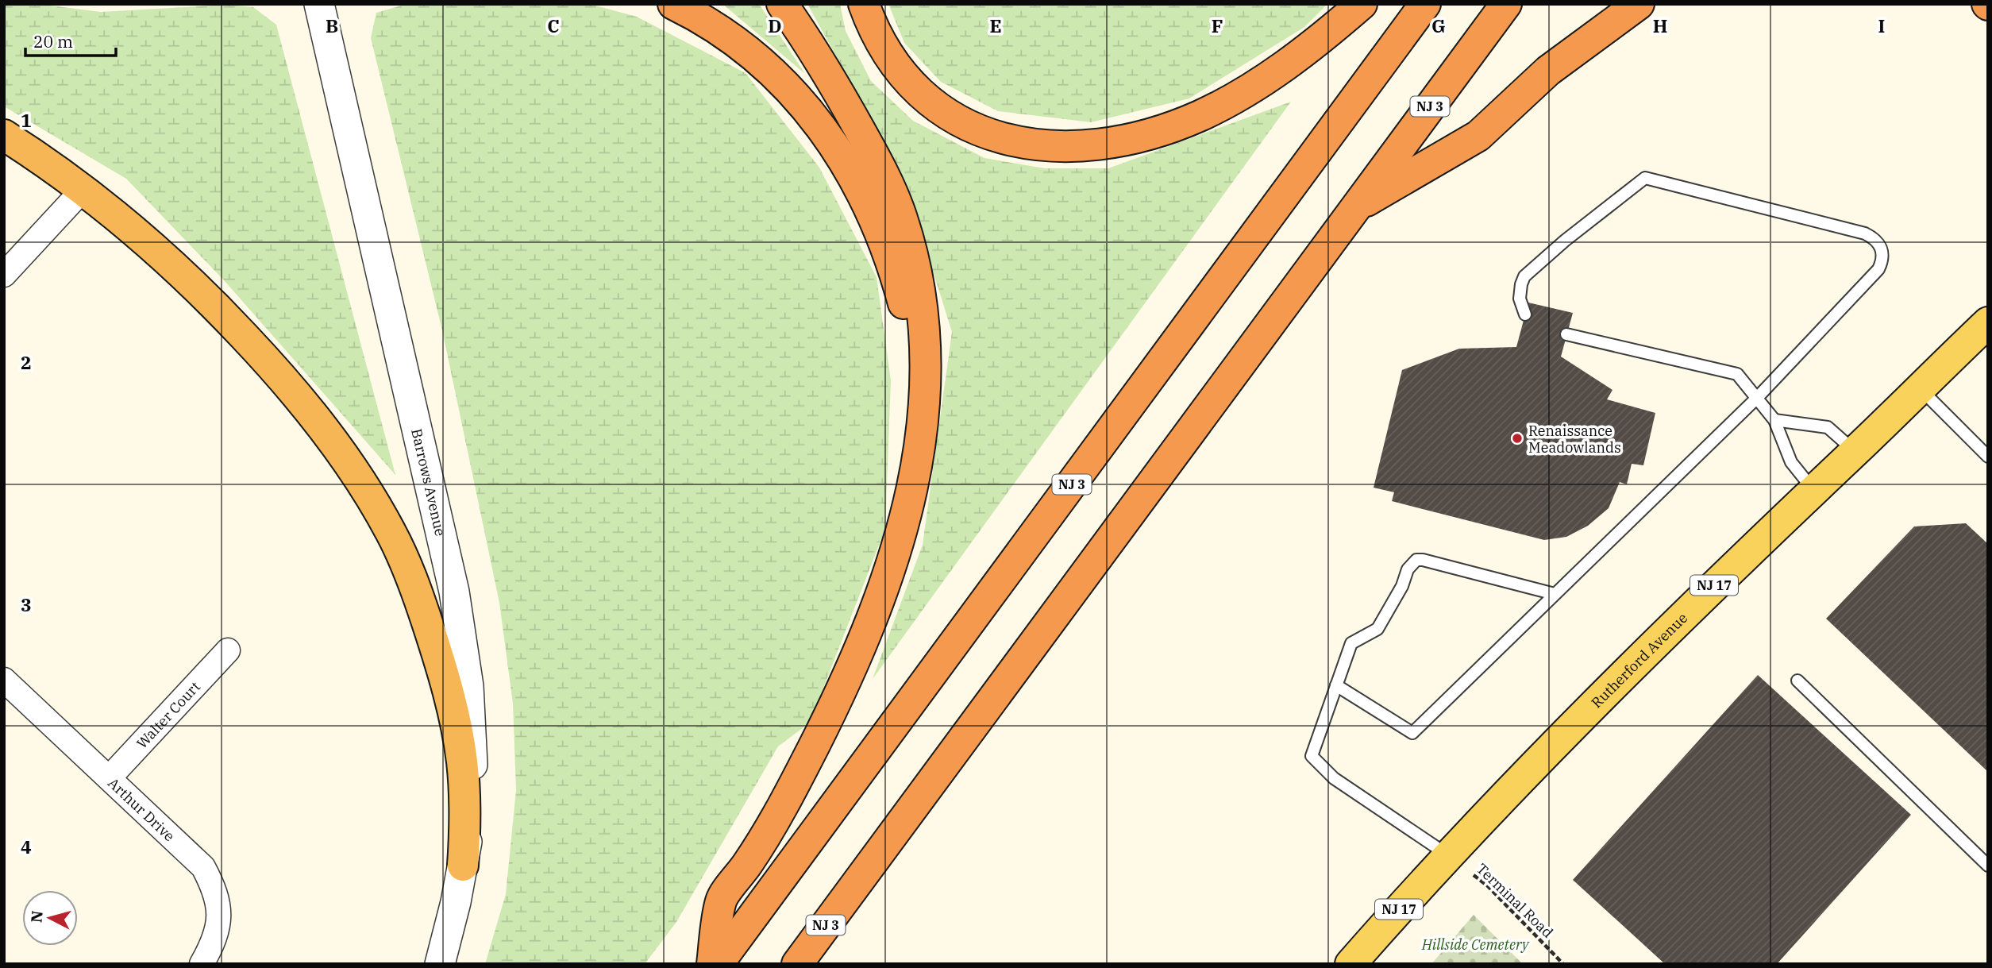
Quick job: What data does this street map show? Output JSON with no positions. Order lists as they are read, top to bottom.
{
  "streets": {
    "highway": ["NJ 3"],
    "main road": ["NJ 17", "Rutherford Avenue"],
    "street": ["Barrows Avenue", "Walter Court", "Arthur Drive"],
    "path": ["Terminal Road"]
  },
  "crossings": [
    ["Rutherford Avenue", "Terminal Road"],
    ["Walter Court", "Arthur Drive"]
  ],
  "parks": ["Hillside Cemetery"],
  "places": ["Renaissance Meadowlands"],
  "scale_bar": "20 m",
  "north": "left",
  "grid": {
    "columns": [
      "B",
      "C",
      "D",
      "E",
      "F",
      "G",
      "H",
      "I"
    ],
    "rows": [
      "1",
      "2",
      "3",
      "4"
    ]
  }
}
